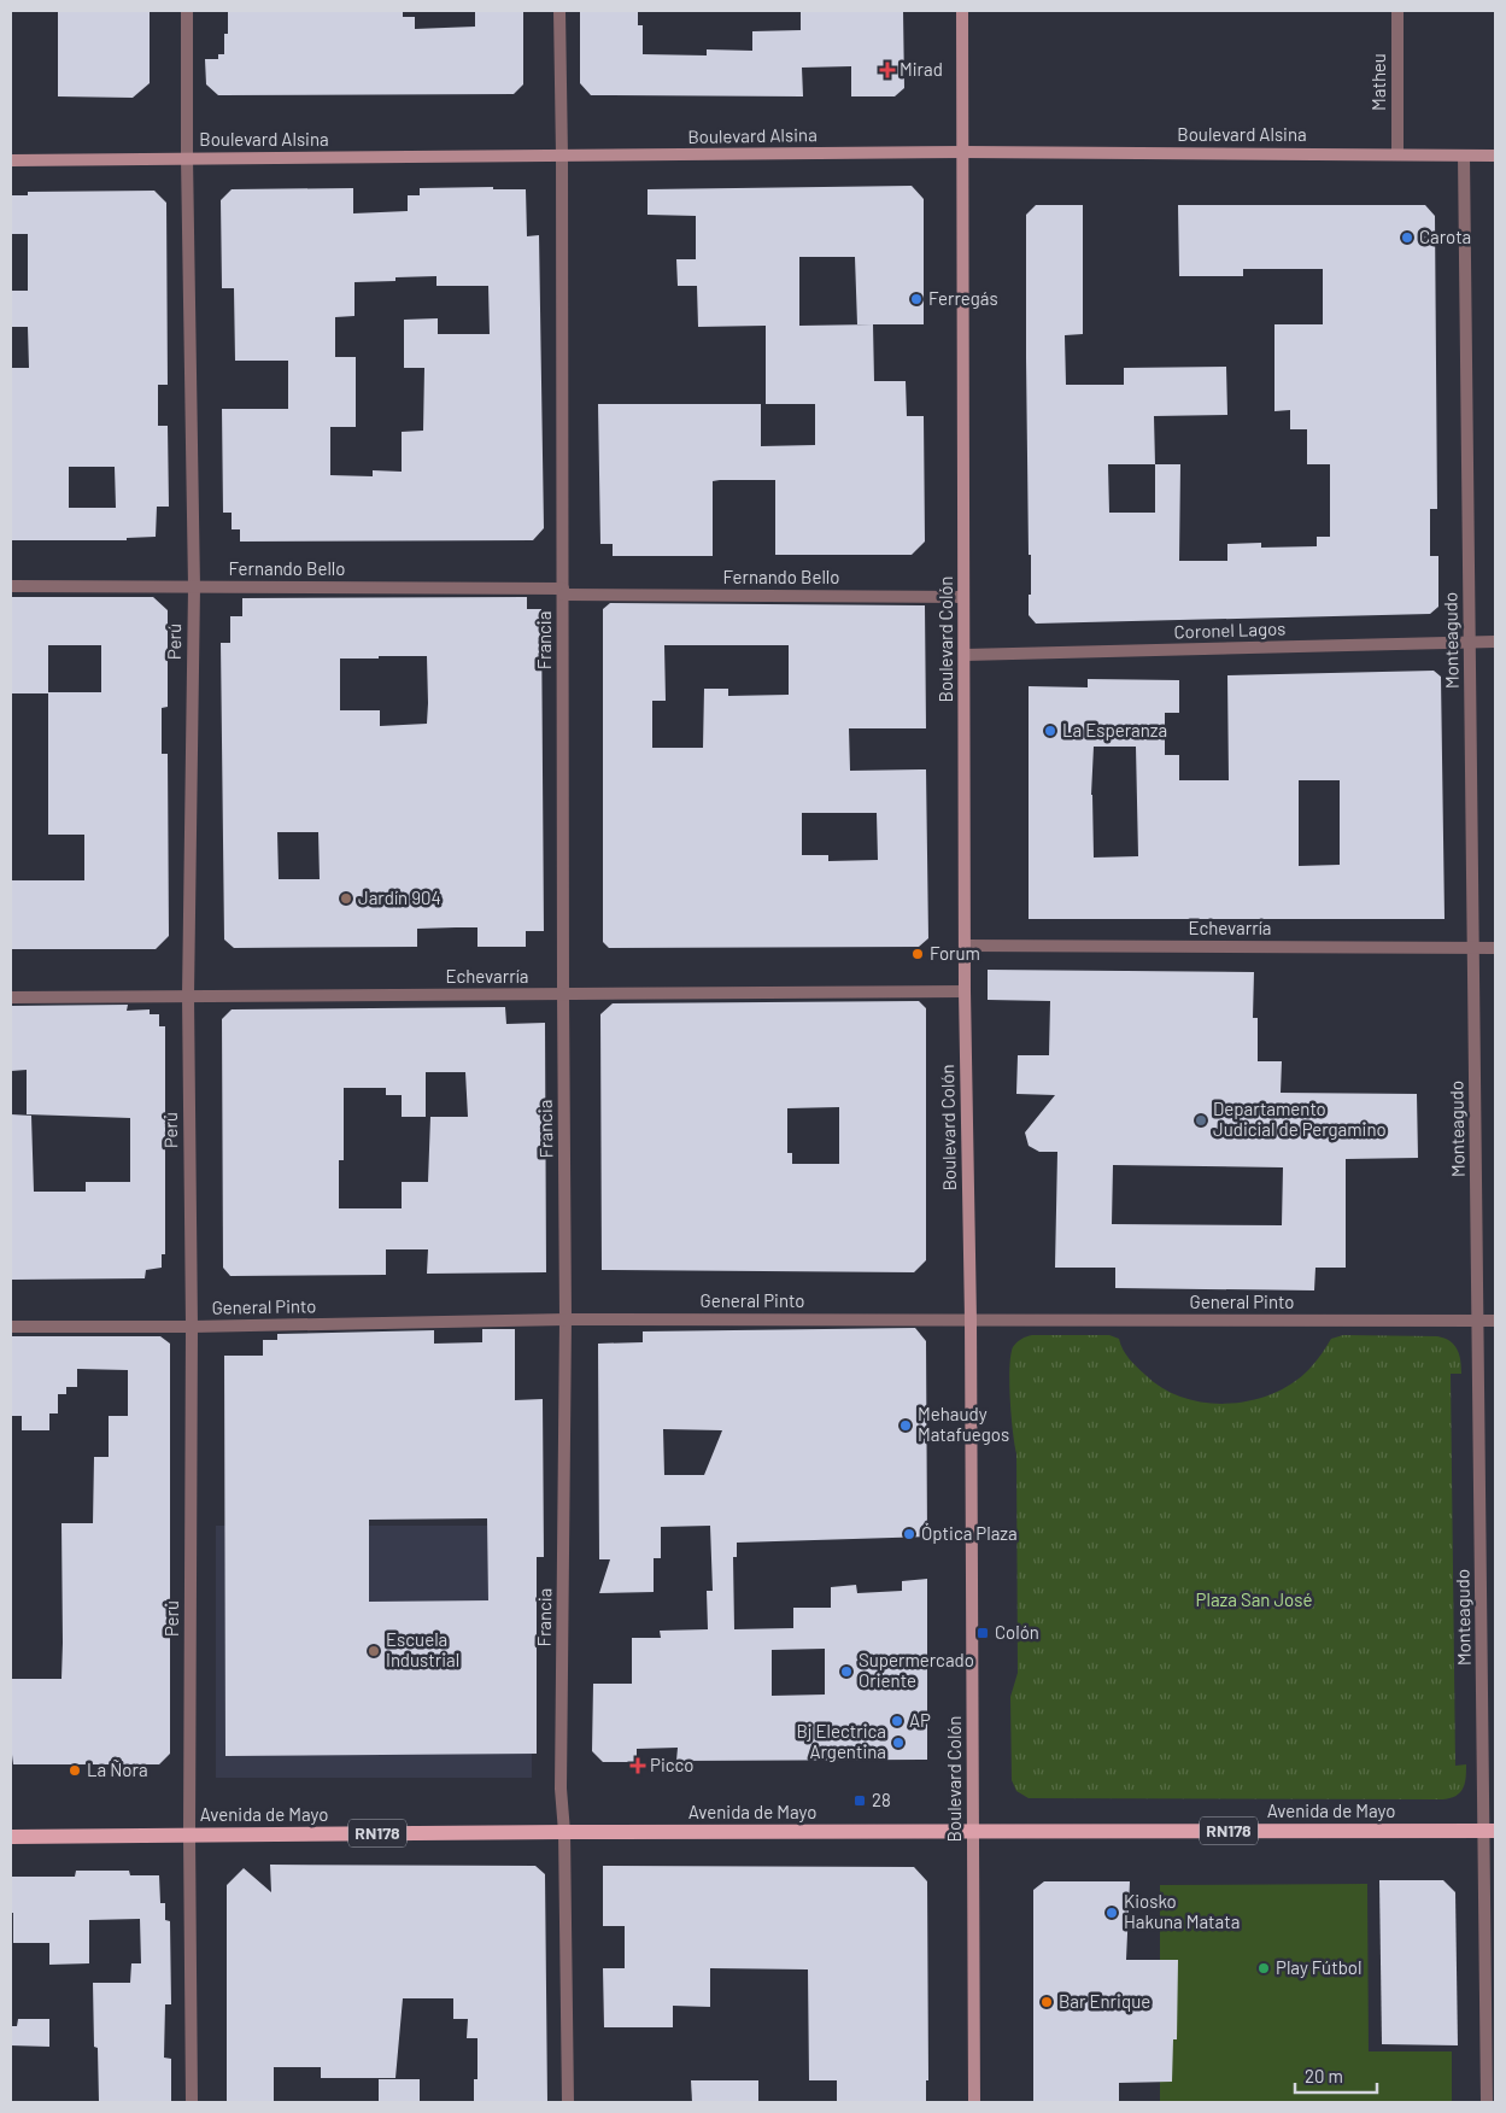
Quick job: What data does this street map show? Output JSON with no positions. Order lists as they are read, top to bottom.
{
  "streets": {
    "main road": [
      "Boulevard Alsina",
      "Boulevard Colón",
      "Avenida de Mayo",
      "RN178"
    ],
    "street": [
      "Matheu",
      "Fernando Bello",
      "Coronel Lagos",
      "Francia",
      "Monteagudo",
      "Perú",
      "Echevarría",
      "General Pinto"
    ]
  },
  "crossings": [
    ["Matheu", "Boulevard Alsina"],
    ["Boulevard Alsina", "Boulevard Colón"],
    ["Boulevard Alsina", "Francia"],
    ["Boulevard Alsina", "Monteagudo"],
    ["Boulevard Alsina", "Perú"],
    ["Fernando Bello", "Boulevard Colón"],
    ["Fernando Bello", "Francia"],
    ["Fernando Bello", "Perú"],
    ["Coronel Lagos", "Boulevard Colón"],
    ["Coronel Lagos", "Monteagudo"],
    ["Boulevard Colón", "Echevarría"],
    ["Boulevard Colón", "General Pinto"],
    ["Boulevard Colón", "Avenida de Mayo"],
    ["Francia", "Echevarría"],
    ["Francia", "General Pinto"],
    ["Francia", "Avenida de Mayo"],
    ["Monteagudo", "Echevarría"],
    ["Monteagudo", "General Pinto"],
    ["Monteagudo", "Avenida de Mayo"],
    ["Perú", "Echevarría"],
    ["Perú", "General Pinto"],
    ["Perú", "Avenida de Mayo"]
  ],
  "parks": ["Plaza San José"],
  "places": {
    "health": ["Mirad", "Picco"],
    "other": [
      "Carota",
      "Ferregás",
      "La Esperanza",
      "Jardín 904",
      "Forum",
      "Departamento Judicial de Pergamino",
      "Mehaudy Matafuegos",
      "Óptica Plaza",
      "Escuela Industrial",
      "Supermercado Oriente",
      "AP",
      "Bj Electrica Argentina",
      "La Ñora",
      "Kiosko Hakuna Matata",
      "Play Fútbol",
      "Bar Enrique"
    ],
    "transit": ["Colón", "28"]
  },
  "scale_bar": "20 m"
}
